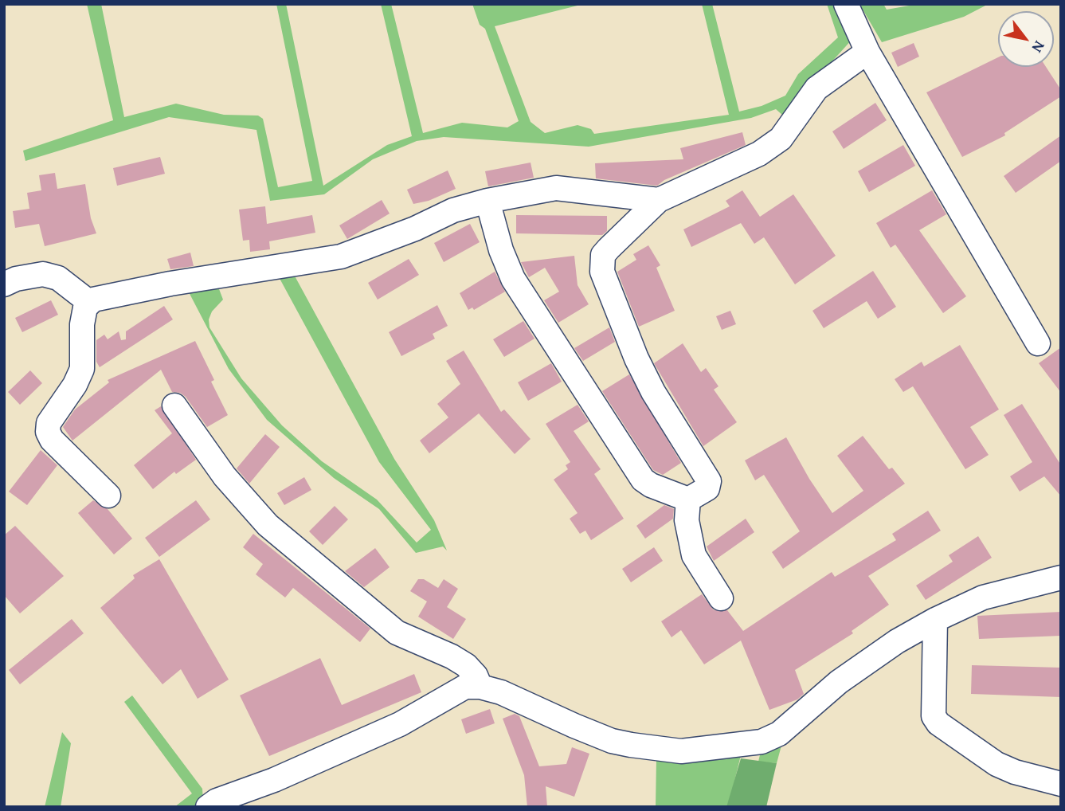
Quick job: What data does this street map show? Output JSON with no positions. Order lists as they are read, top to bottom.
{
  "north": "bottom right"
}
